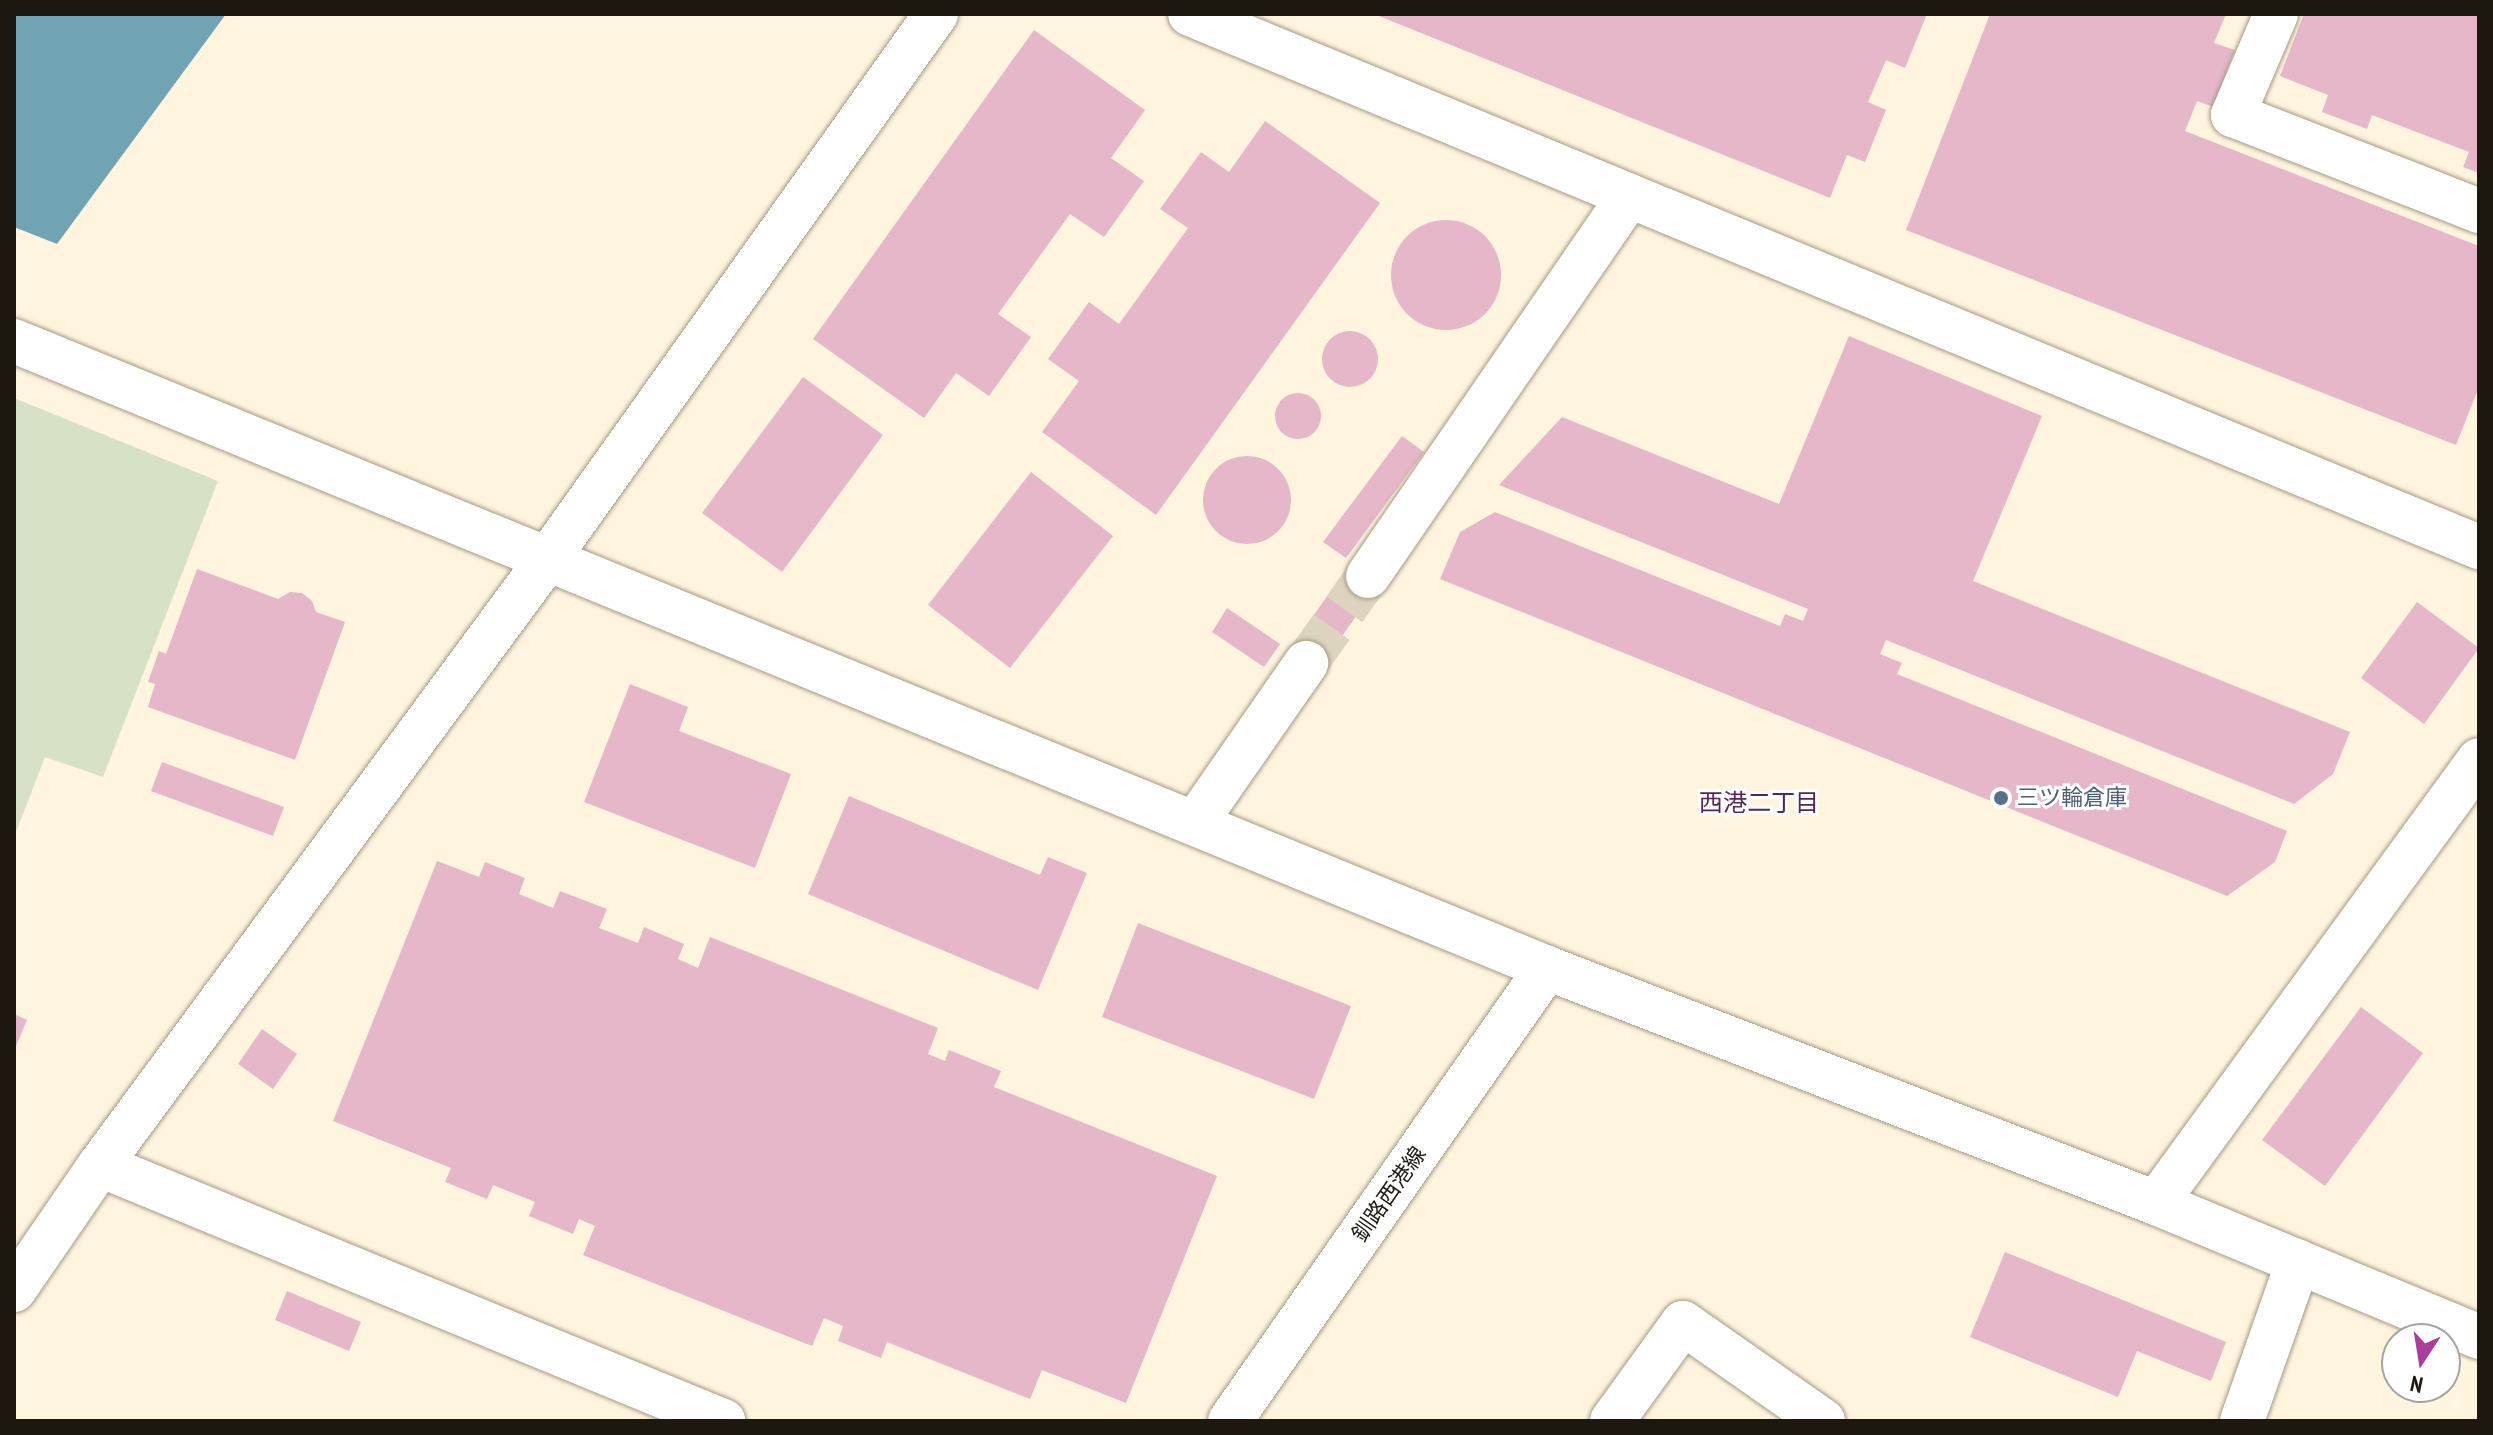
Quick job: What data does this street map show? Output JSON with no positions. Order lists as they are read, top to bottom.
{
  "streets": {
    "street": ["釧路西港線"]
  },
  "districts": ["西港二丁目"],
  "places": ["三ツ輪倉庫"],
  "north": "bottom"
}
